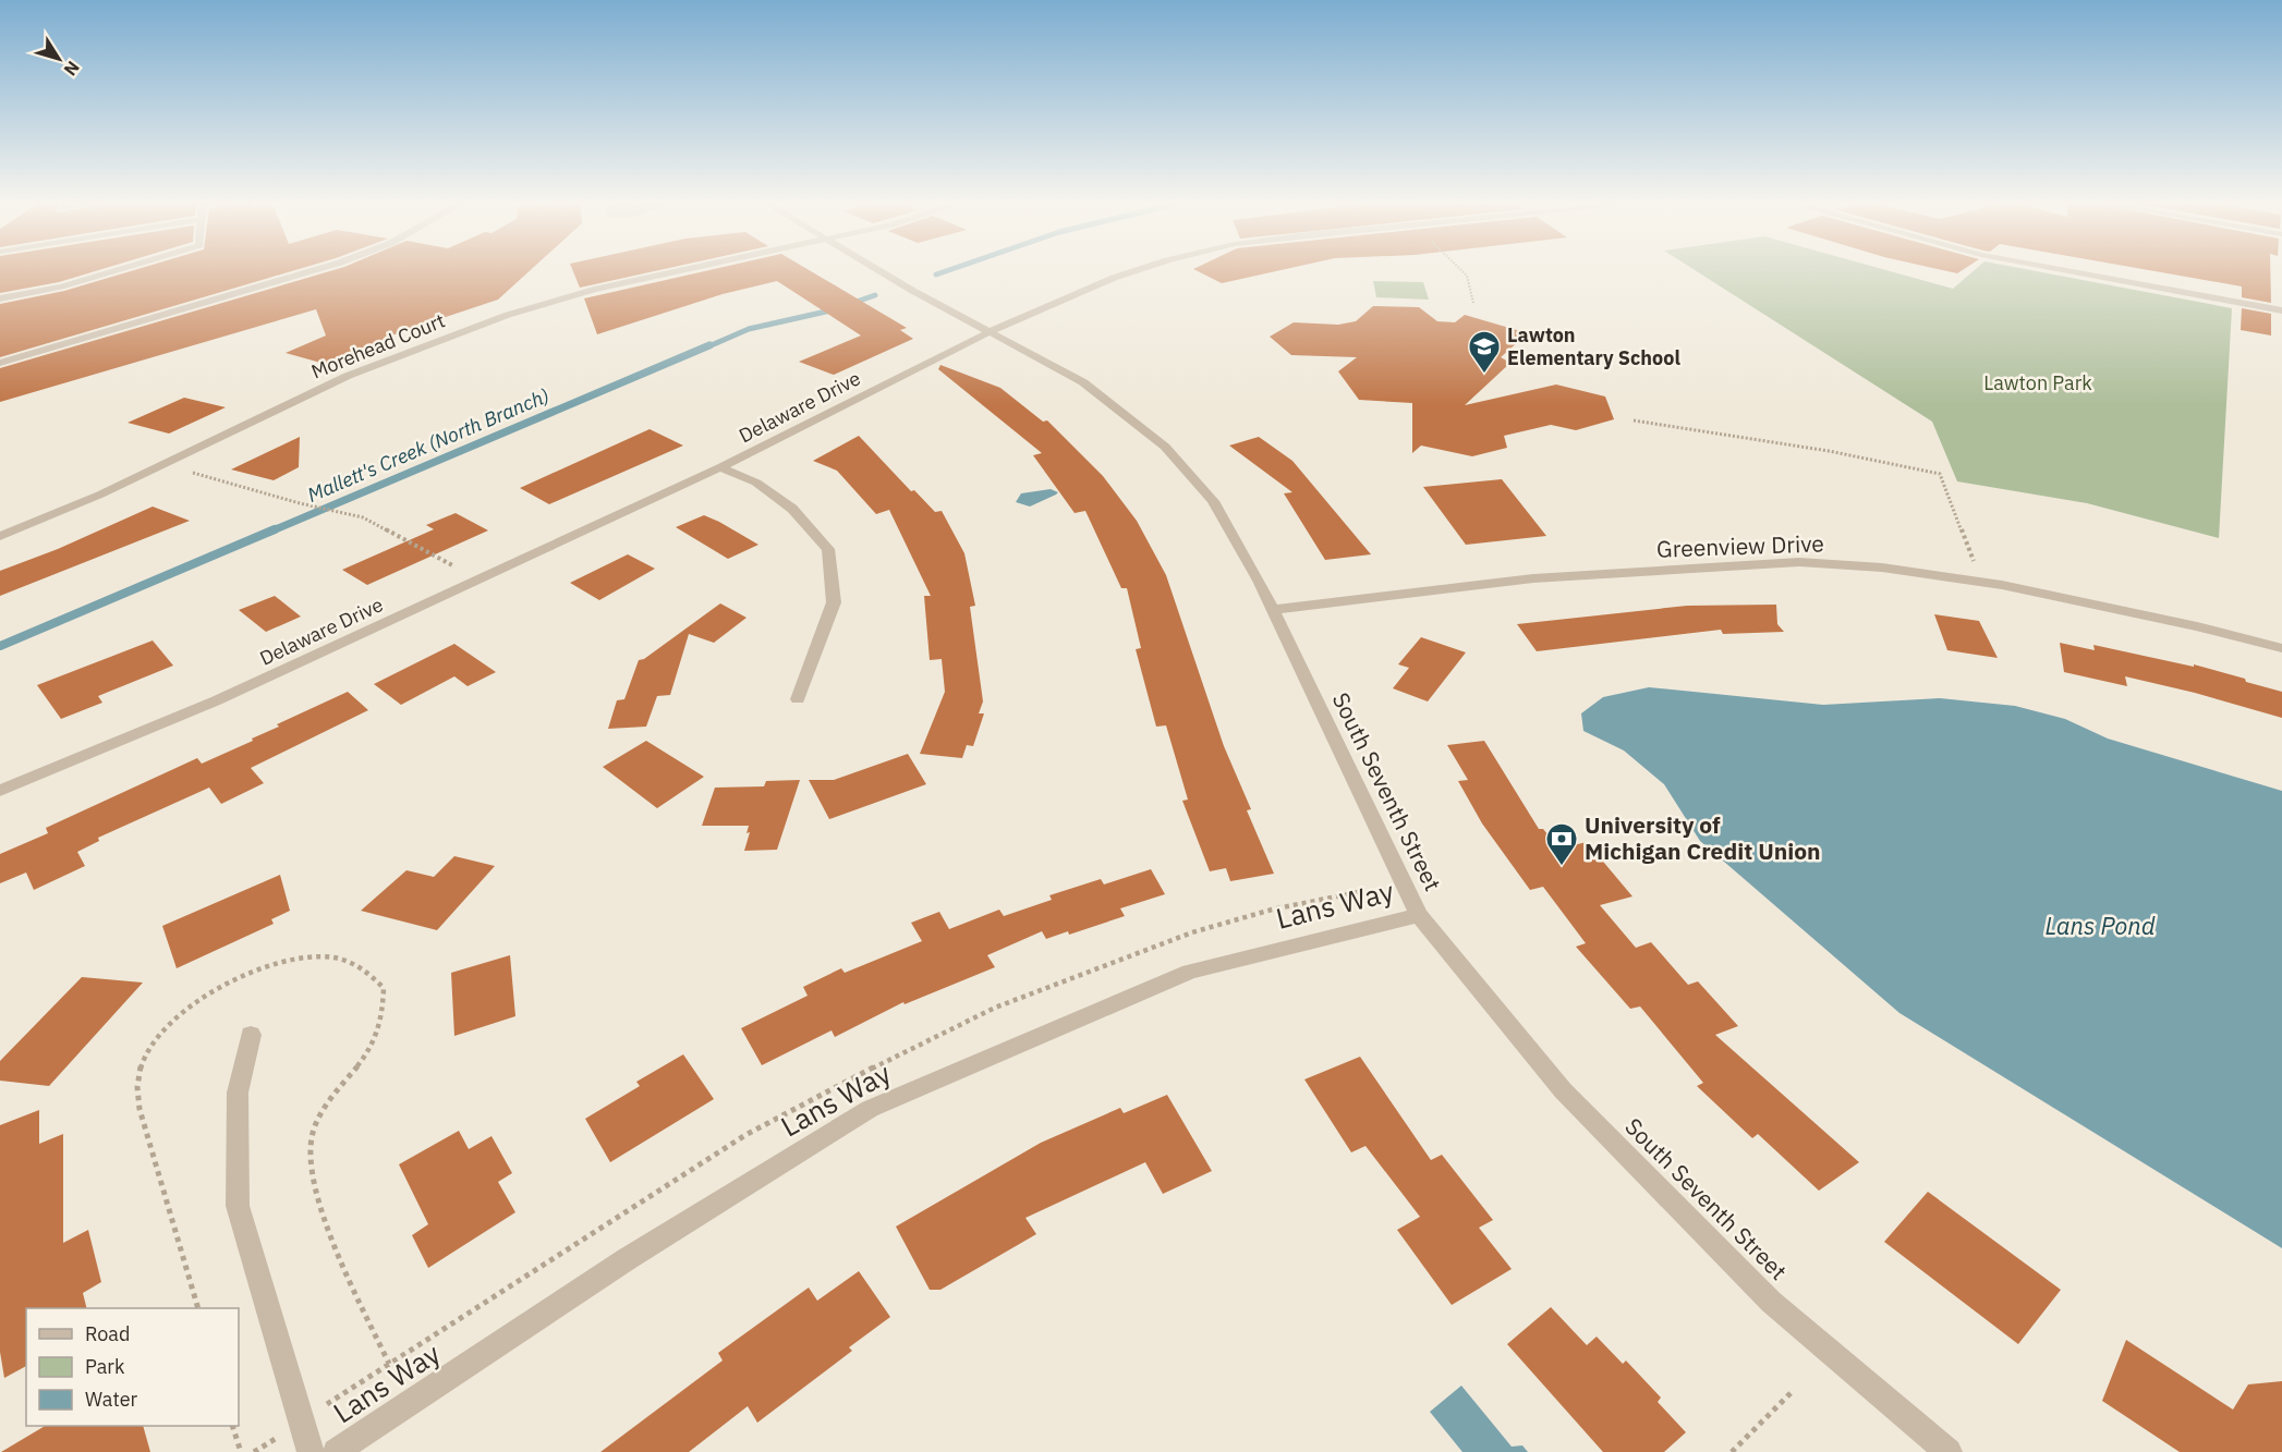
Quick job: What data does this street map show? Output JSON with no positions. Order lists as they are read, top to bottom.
{
  "streets": {
    "street": [
      "Morehead Court",
      "Delaware Drive",
      "Greenview Drive",
      "South Seventh Street",
      "Lans Way"
    ]
  },
  "crossings": [
    ["Delaware Drive", "South Seventh Street"],
    ["Greenview Drive", "South Seventh Street"],
    ["South Seventh Street", "Lans Way"]
  ],
  "water": ["Mallett's Creek (North Branch)", "Lans Pond"],
  "parks": ["Lawton Park"],
  "places": {
    "school or university": ["Lawton Elementary School"],
    "bank": ["University of Michigan Credit Union"]
  },
  "legend": ["Road", "Park", "Water"],
  "north": "bottom right"
}
